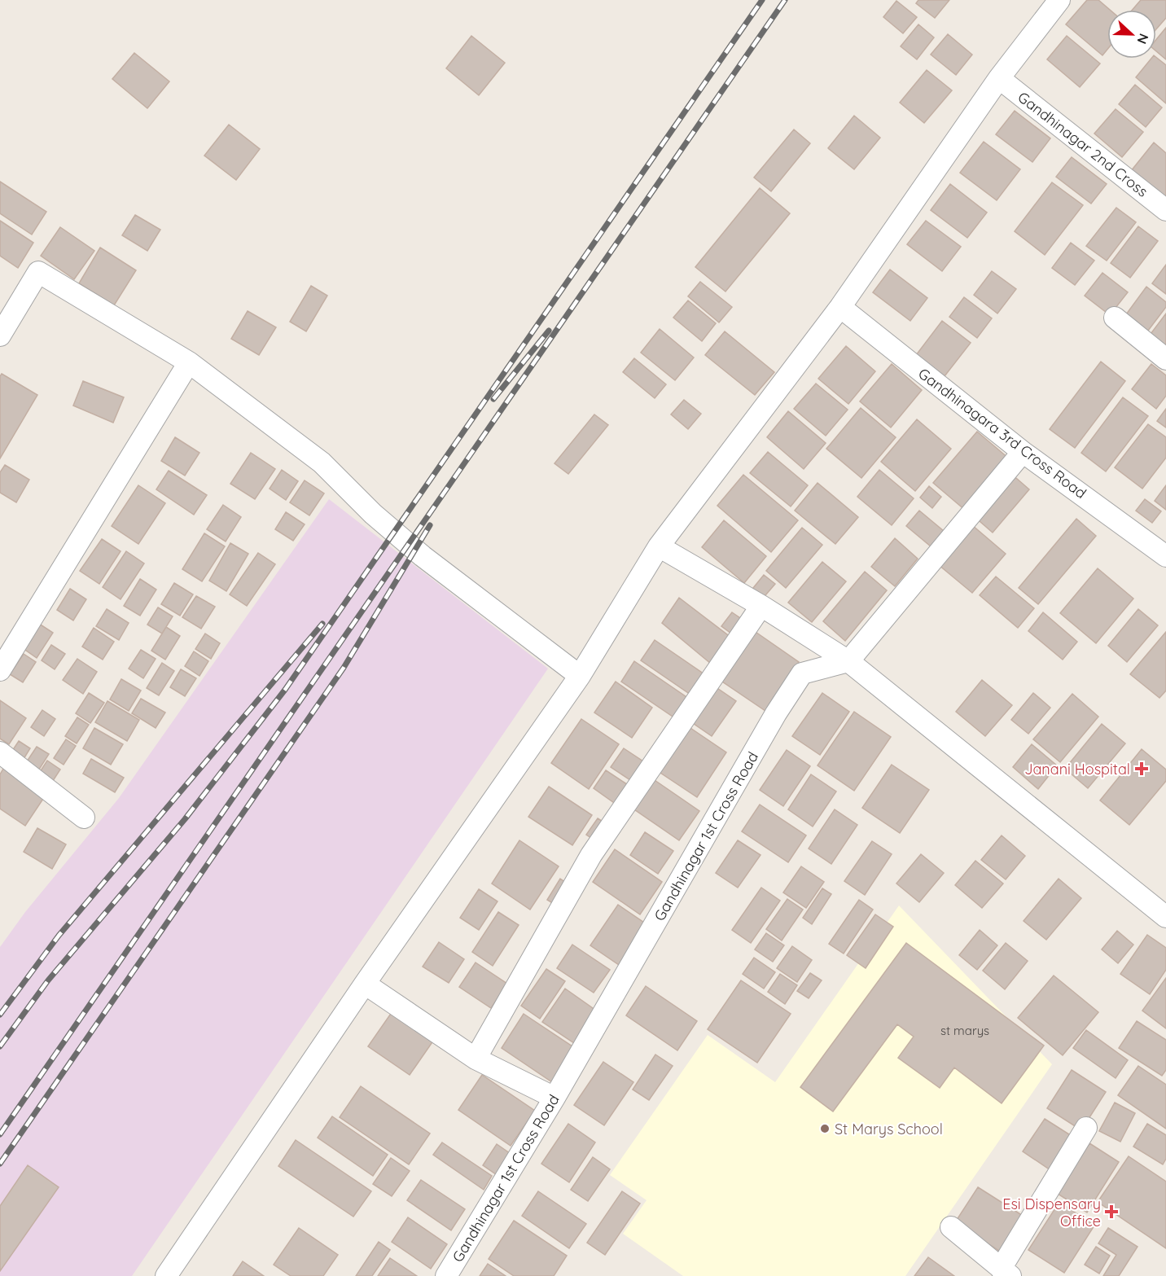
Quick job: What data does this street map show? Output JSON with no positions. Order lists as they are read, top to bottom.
{
  "streets": {
    "street": ["Gandhinagar 2nd Cross", "Gandhinagara 3rd Cross Road", "Gandhinagar 1st Cross Road"]
  },
  "places": {
    "health": ["Janani Hospital", "Esi Dispensary Office"],
    "other": ["St Marys School"]
  },
  "house_numbers": ["st marys"],
  "north": "right"
}
